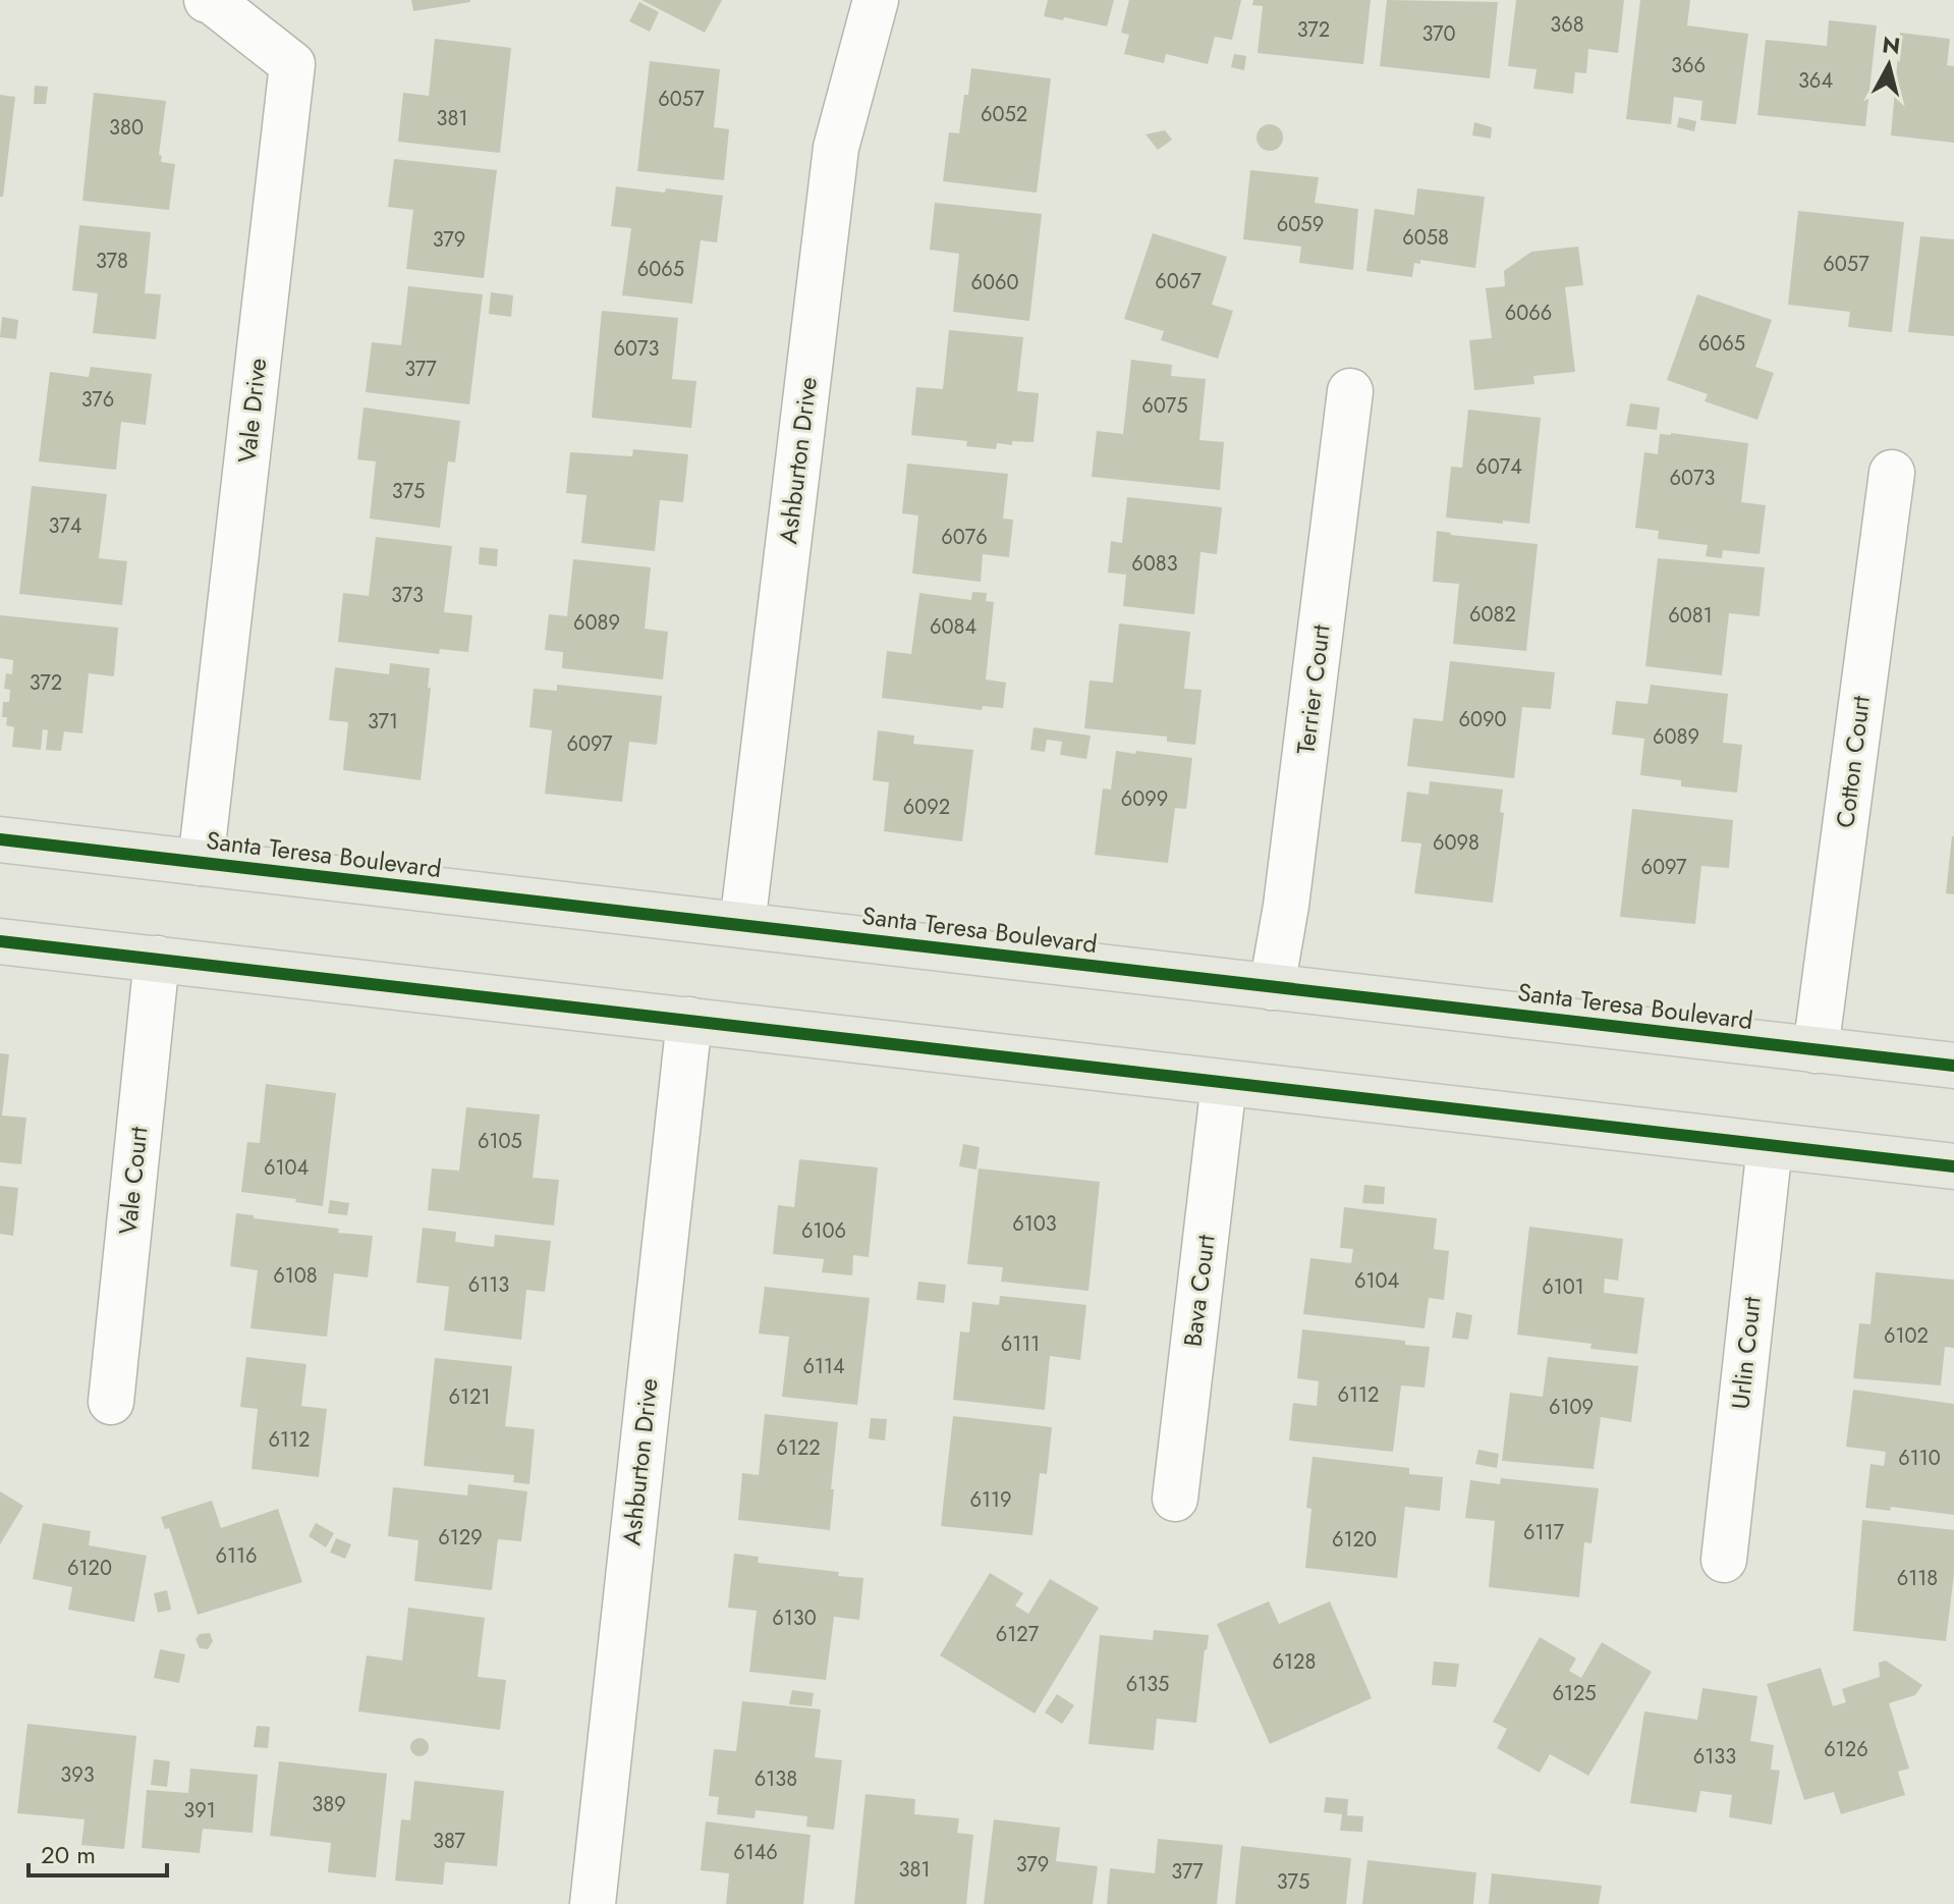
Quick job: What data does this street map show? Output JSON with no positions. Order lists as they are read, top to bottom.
{
  "streets": {
    "main road": ["Santa Teresa Boulevard"],
    "street": [
      "Vale Drive",
      "Ashburton Drive",
      "Terrier Court",
      "Cotton Court",
      "Vale Court",
      "Bava Court",
      "Urlin Court"
    ]
  },
  "crossings": [
    ["Vale Drive", "Santa Teresa Boulevard"],
    ["Ashburton Drive", "Santa Teresa Boulevard"],
    ["Terrier Court", "Santa Teresa Boulevard"],
    ["Cotton Court", "Santa Teresa Boulevard"]
  ],
  "house_numbers": [
    "368",
    "372",
    "370",
    "366",
    "364",
    "6057",
    "6052",
    "381",
    "380",
    "6059",
    "6058",
    "379",
    "378",
    "6057",
    "6065",
    "6067",
    "6060",
    "6066",
    "6065",
    "6073",
    "377",
    "376",
    "6075",
    "6074",
    "6073",
    "375",
    "374",
    "6076",
    "6083",
    "373",
    "6082",
    "6081",
    "6089",
    "6084",
    "372",
    "6090",
    "371",
    "6089",
    "6097",
    "6099",
    "6092",
    "6098",
    "6097",
    "6105",
    "6104",
    "6103",
    "6106",
    "6108",
    "6104",
    "6113",
    "6101",
    "6102",
    "6111",
    "6114",
    "6112",
    "6121",
    "6109",
    "6112",
    "6122",
    "6110",
    "6119",
    "6117",
    "6129",
    "6120",
    "6116",
    "6120",
    "6118",
    "6130",
    "6127",
    "6128",
    "6135",
    "6125",
    "6126",
    "6133",
    "393",
    "6138",
    "389",
    "391",
    "387",
    "6146",
    "379",
    "381",
    "377",
    "375"
  ],
  "scale_bar": "20 m",
  "north": "top"
}
